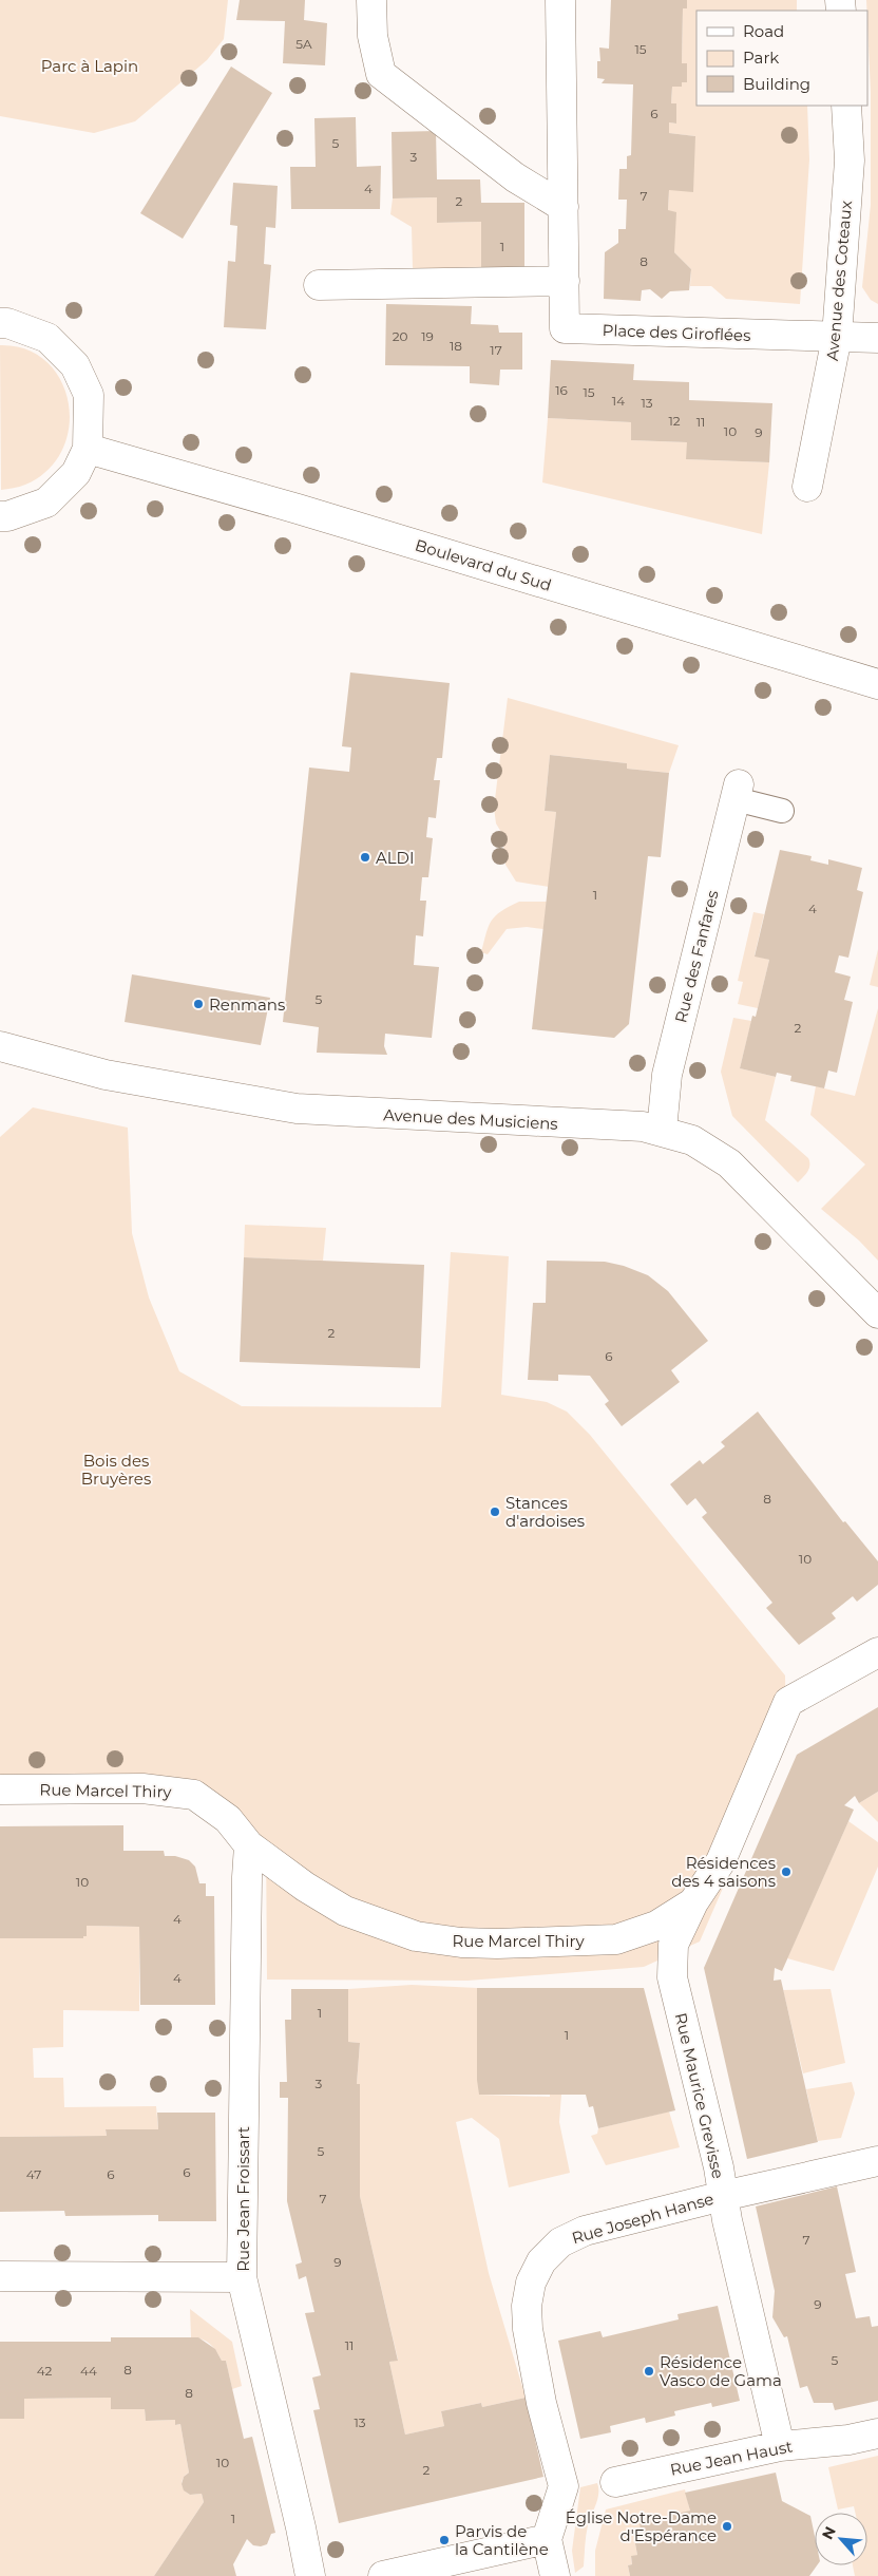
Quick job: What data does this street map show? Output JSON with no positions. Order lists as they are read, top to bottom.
{
  "streets": {
    "street": [
      "Avenue des Coteaux",
      "Place des Giroflées",
      "Boulevard du Sud",
      "Rue des Fanfares",
      "Avenue des Musiciens",
      "Rue Marcel Thiry",
      "Rue Maurice Grevisse",
      "Rue Jean Froissart",
      "Rue Joseph Hanse",
      "Rue Jean Haust"
    ]
  },
  "crossings": [
    ["Avenue des Coteaux", "Place des Giroflées"],
    ["Rue des Fanfares", "Avenue des Musiciens"],
    ["Rue Marcel Thiry", "Rue Maurice Grevisse"],
    ["Rue Marcel Thiry", "Rue Jean Froissart"],
    ["Rue Maurice Grevisse", "Rue Joseph Hanse"],
    ["Rue Maurice Grevisse", "Rue Jean Haust"]
  ],
  "parks": ["Parc à Lapin", "Bois des Bruyères"],
  "places": [
    "ALDI",
    "Renmans",
    "Stances d'ardoises",
    "Résidences des 4 saisons",
    "Résidence Vasco de Gama",
    "Église Notre-Dame d'Espérance",
    "Parvis de la Cantilène"
  ],
  "house_numbers": [
    "5A",
    "15",
    "6",
    "5",
    "3",
    "4",
    "7",
    "2",
    "1",
    "8",
    "20",
    "19",
    "18",
    "17",
    "16",
    "15",
    "14",
    "13",
    "12",
    "11",
    "10",
    "9",
    "1",
    "4",
    "5",
    "2",
    "2",
    "6",
    "8",
    "10",
    "10",
    "4",
    "4",
    "1",
    "1",
    "3",
    "5",
    "6",
    "47",
    "6",
    "7",
    "7",
    "9",
    "9",
    "11",
    "5",
    "8",
    "42",
    "44",
    "8",
    "13",
    "10",
    "2",
    "1"
  ],
  "legend": ["Road", "Park", "Building"],
  "north": "top left"
}
